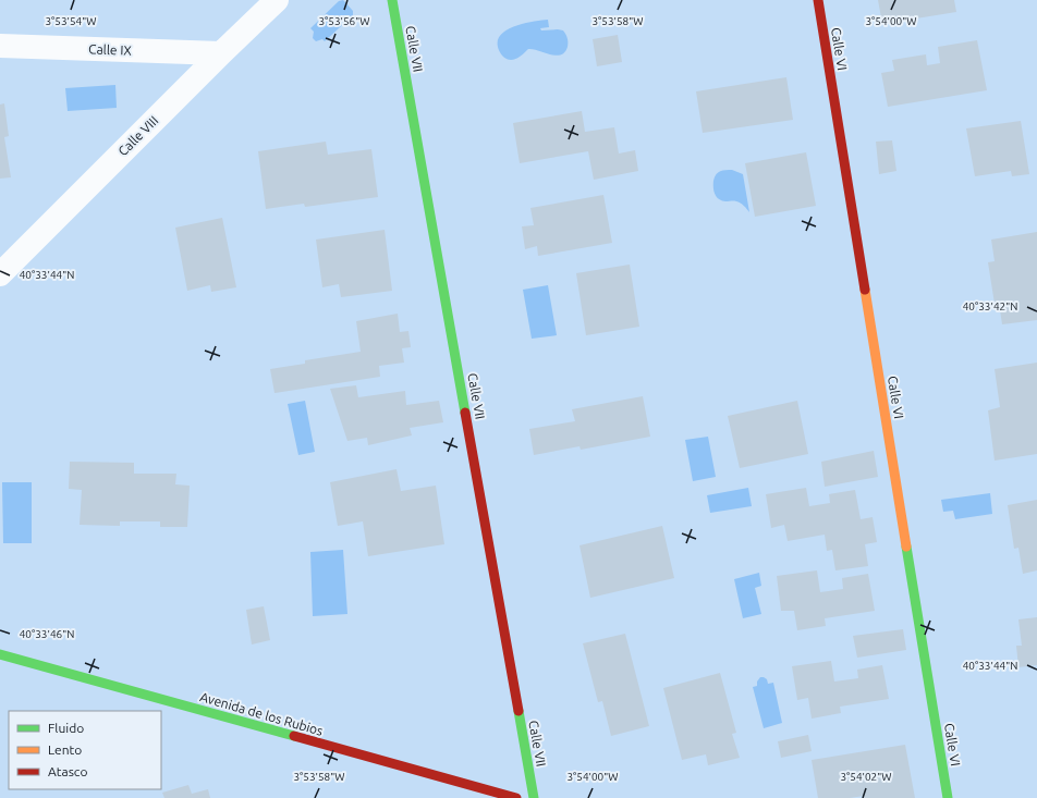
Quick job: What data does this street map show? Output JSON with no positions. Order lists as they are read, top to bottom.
{
  "streets": {
    "street": [
      "Calle VII",
      "Calle VI",
      "Calle IX",
      "Calle VIII",
      "Avenida de los Rubios"
    ]
  },
  "crossings": [
    ["Calle IX", "Calle VIII"]
  ],
  "legend": ["Fluido", "Lento", "Atasco"],
  "coordinates": [
    "3°53'54\"W",
    "3°53'56\"W",
    "3°53'58\"W",
    "3°54'00\"W",
    "40°33'44\"N",
    "40°33'42\"N",
    "40°33'46\"N",
    "3°54'02\"W"
  ]
}
